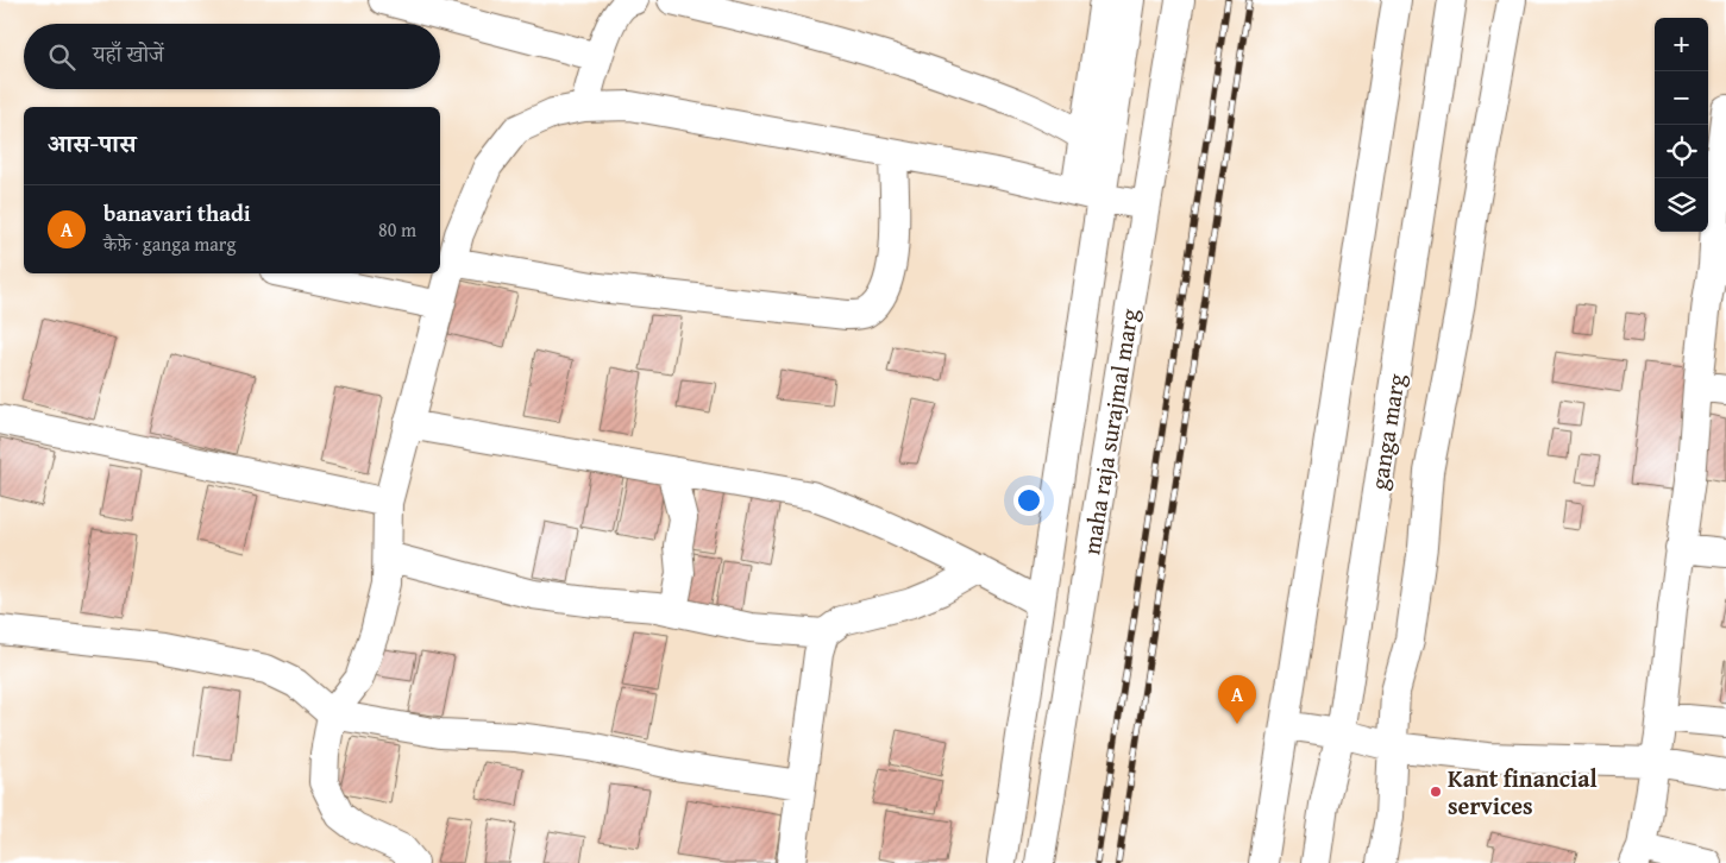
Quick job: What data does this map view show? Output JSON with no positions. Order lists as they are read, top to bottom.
{
  "streets": {
    "street": ["maha raja surajmal marg", "ganga marg"]
  },
  "places": ["Kant financial services"],
  "page": {
    "map_buttons": ["+", "−"],
    "search": "यहाँ खोजें",
    "heading": "आस-पास",
    "list": [
      {
        "mark": "A",
        "name": "banavari thadi",
        "note": "कैफ़े · ganga marg",
        "value": "80 m"
      }
    ],
    "pins": "A"
  }
}
